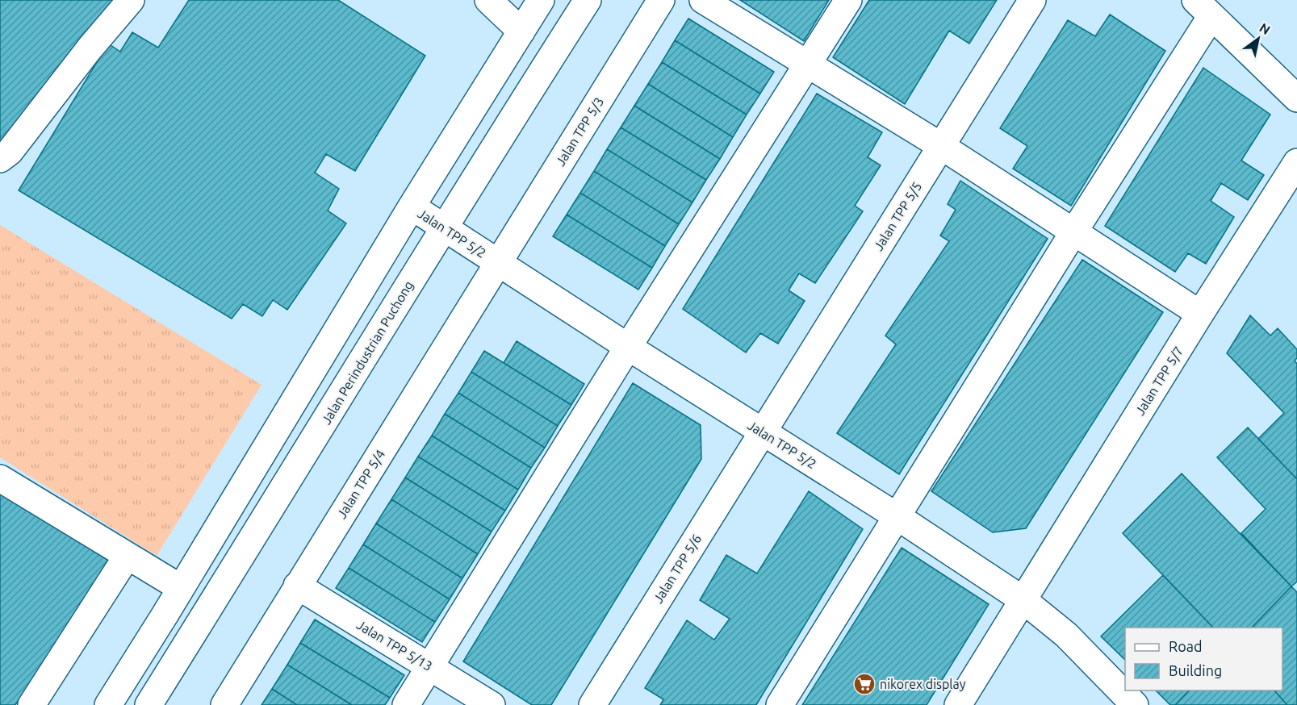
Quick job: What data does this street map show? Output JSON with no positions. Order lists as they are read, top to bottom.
{
  "streets": {
    "street": [
      "Jalan TPP 5/3",
      "Jalan TPP 5/5",
      "Jalan TPP 5/2",
      "Jalan Perindustrian Puchong",
      "Jalan TPP 5/7",
      "Jalan TPP 5/4",
      "Jalan TPP 5/6",
      "Jalan TPP 5/13"
    ]
  },
  "crossings": [
    ["Jalan TPP 5/3", "Jalan TPP 5/2"],
    ["Jalan TPP 5/3", "Jalan TPP 5/4"],
    ["Jalan TPP 5/5", "Jalan TPP 5/2"],
    ["Jalan TPP 5/5", "Jalan TPP 5/6"],
    ["Jalan TPP 5/2", "Jalan Perindustrian Puchong"],
    ["Jalan TPP 5/2", "Jalan TPP 5/7"],
    ["Jalan TPP 5/2", "Jalan TPP 5/4"],
    ["Jalan TPP 5/2", "Jalan TPP 5/6"],
    ["Jalan TPP 5/4", "Jalan TPP 5/13"]
  ],
  "places": {
    "supermarket": ["nikorex display"]
  },
  "legend": ["Road", "Building"],
  "north": "top right"
}
